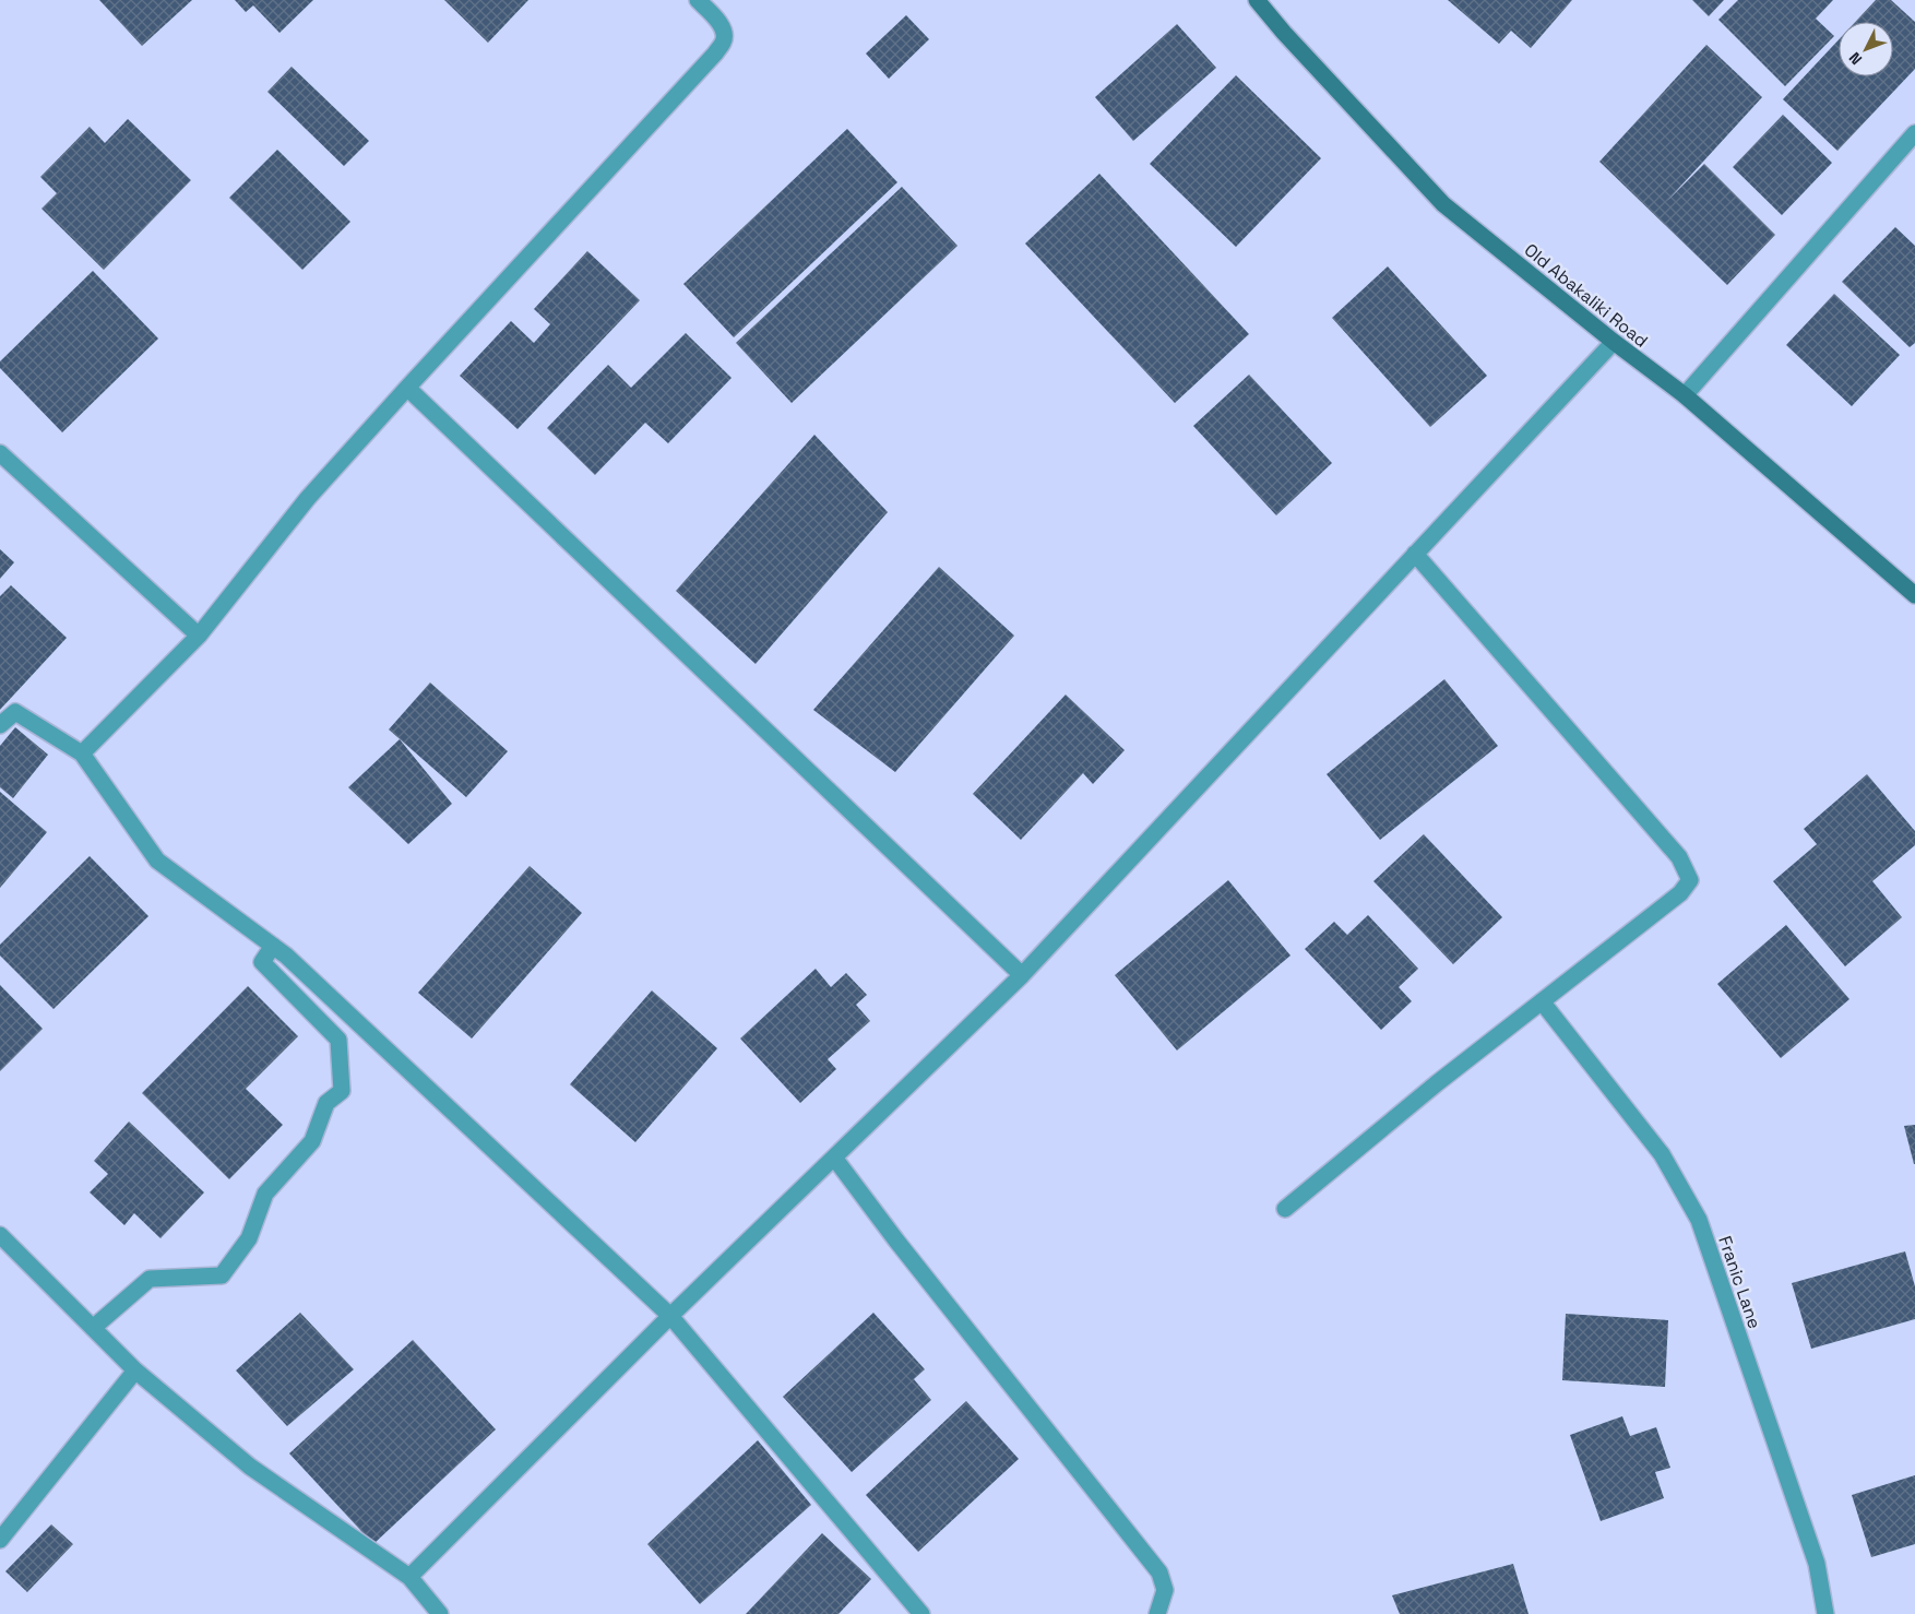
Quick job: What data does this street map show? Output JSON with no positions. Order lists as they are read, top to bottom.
{
  "streets": {
    "main road": ["Old Abakaliki Road"],
    "street": ["Franic Lane"]
  },
  "north": "bottom left"
}
